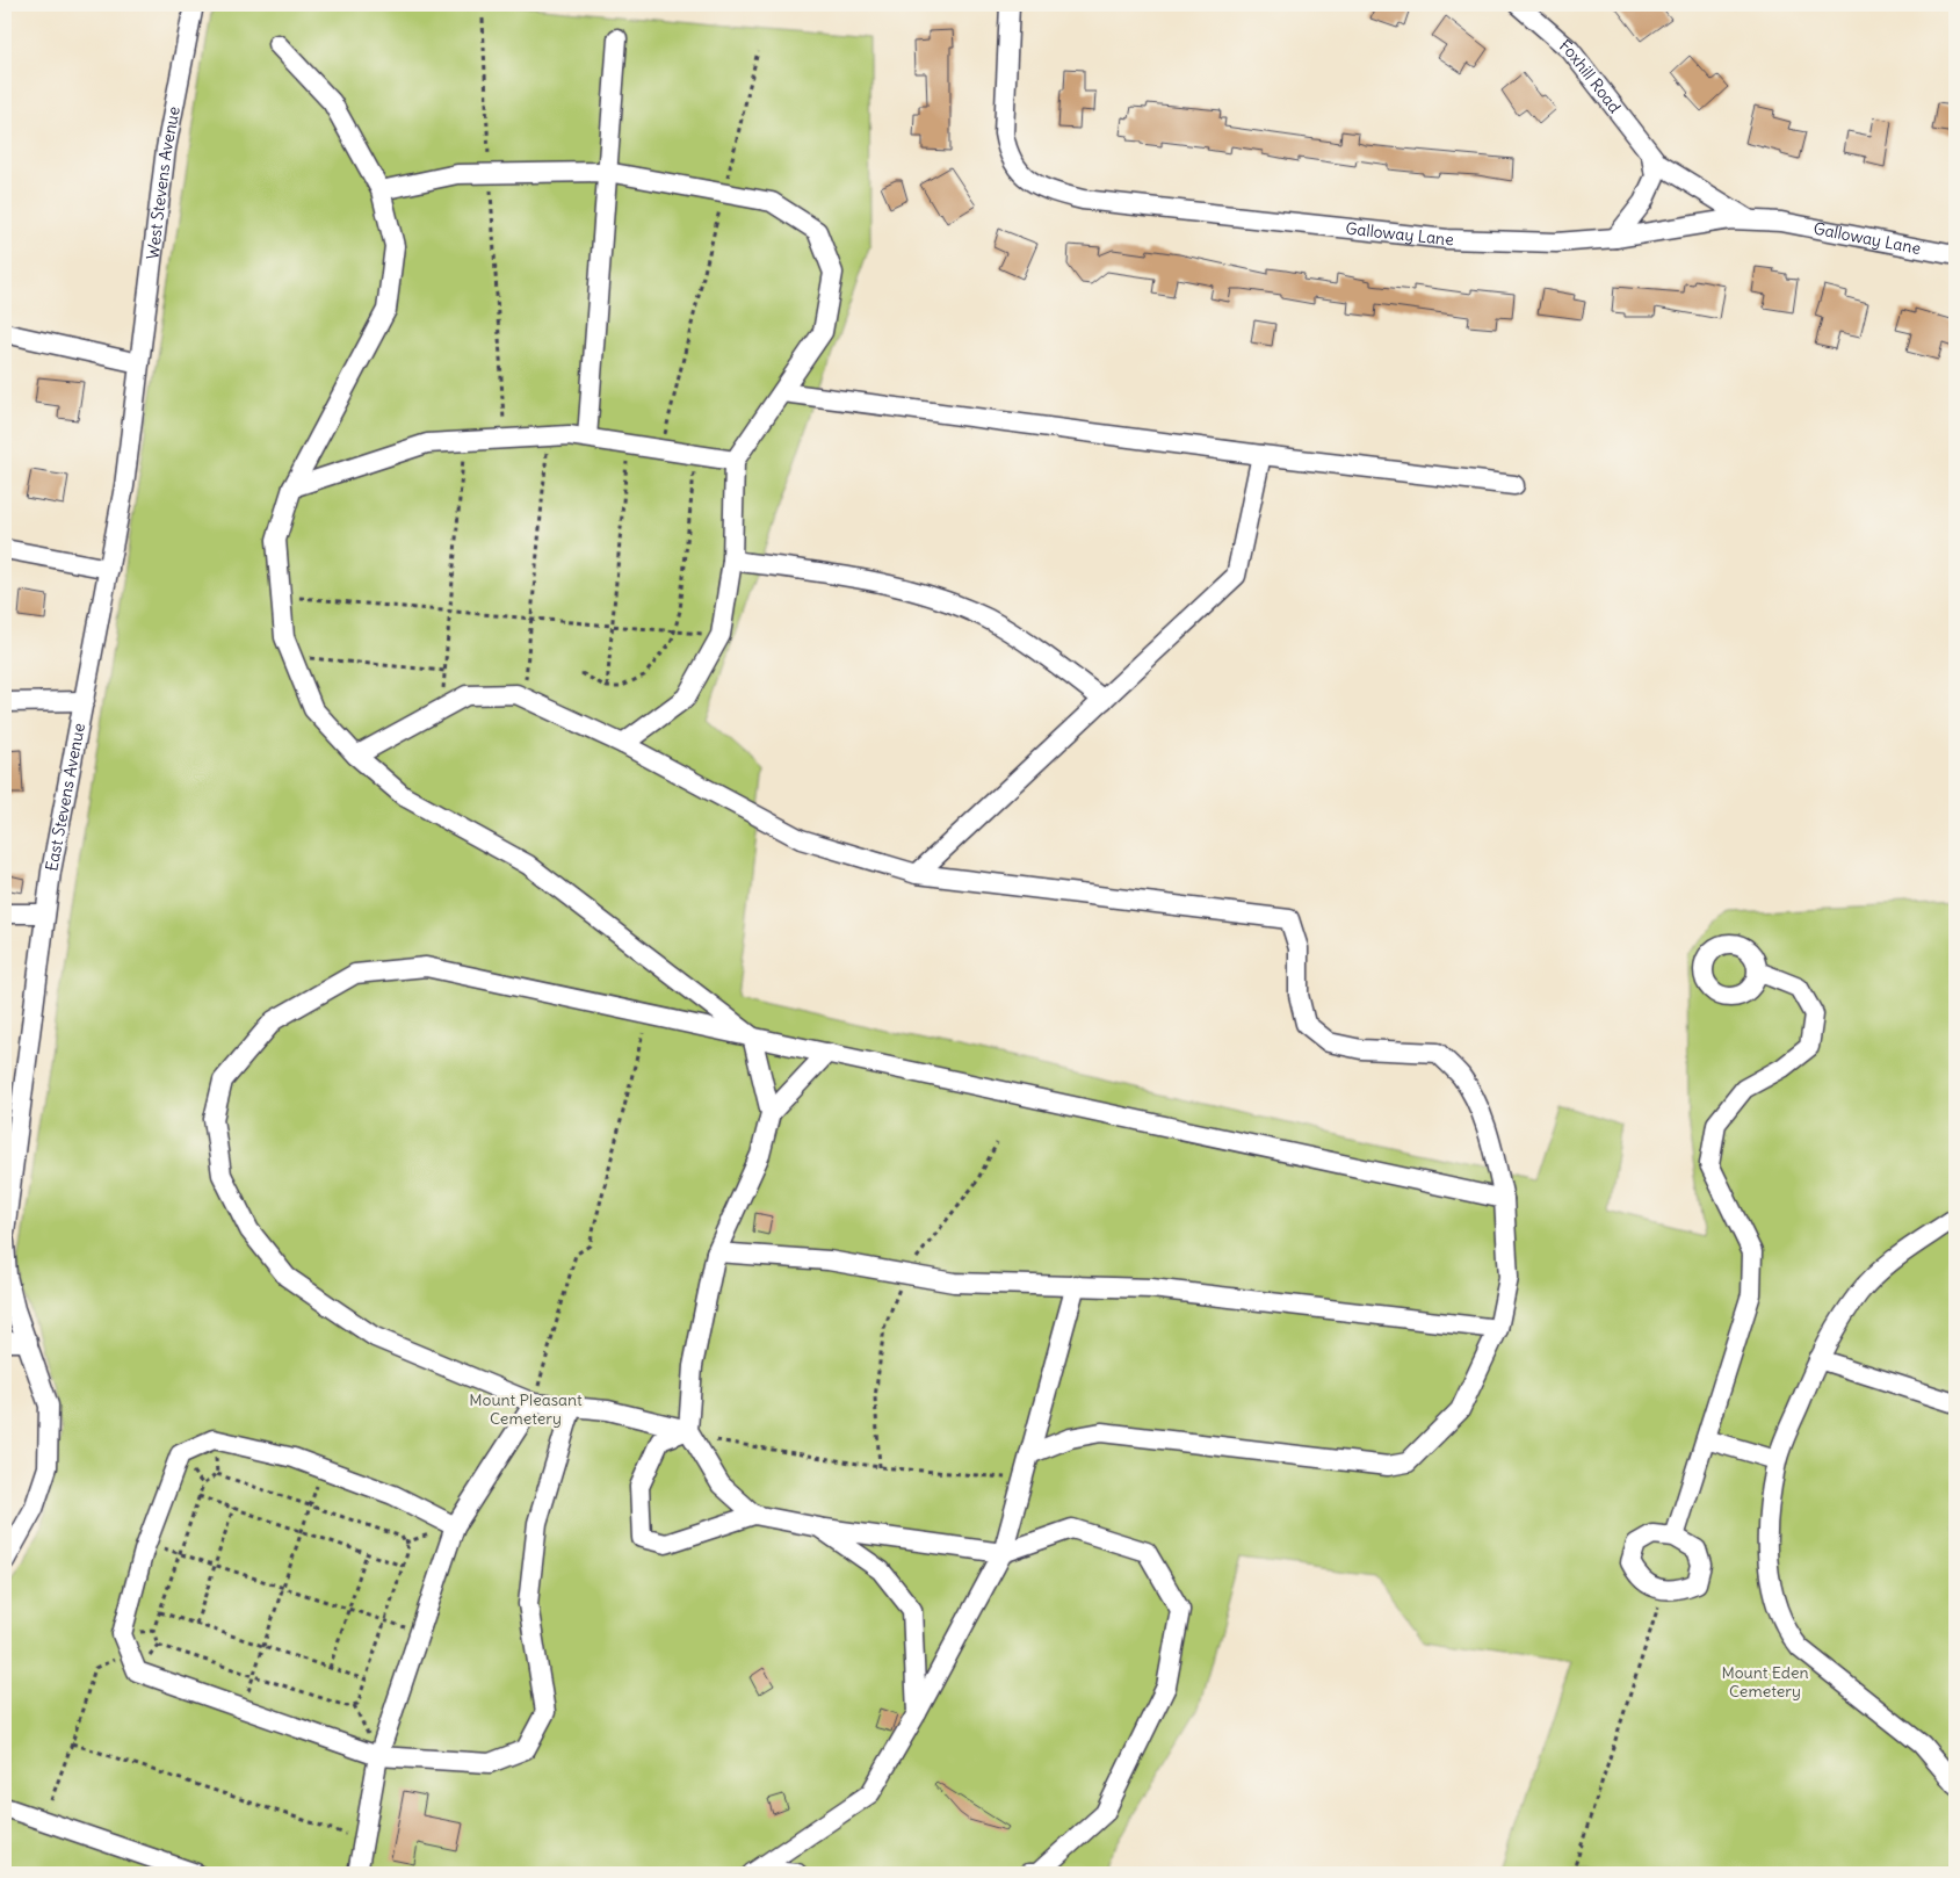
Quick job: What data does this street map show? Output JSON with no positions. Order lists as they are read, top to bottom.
{
  "streets": {
    "street": [
      "Foxhill Road",
      "West Stevens Avenue",
      "Galloway Lane",
      "East Stevens Avenue"
    ]
  },
  "crossings": [
    ["Foxhill Road", "Galloway Lane"],
    ["West Stevens Avenue", "East Stevens Avenue"]
  ],
  "parks": ["Mount Pleasant Cemetery", "Mount Eden Cemetery"]
}
